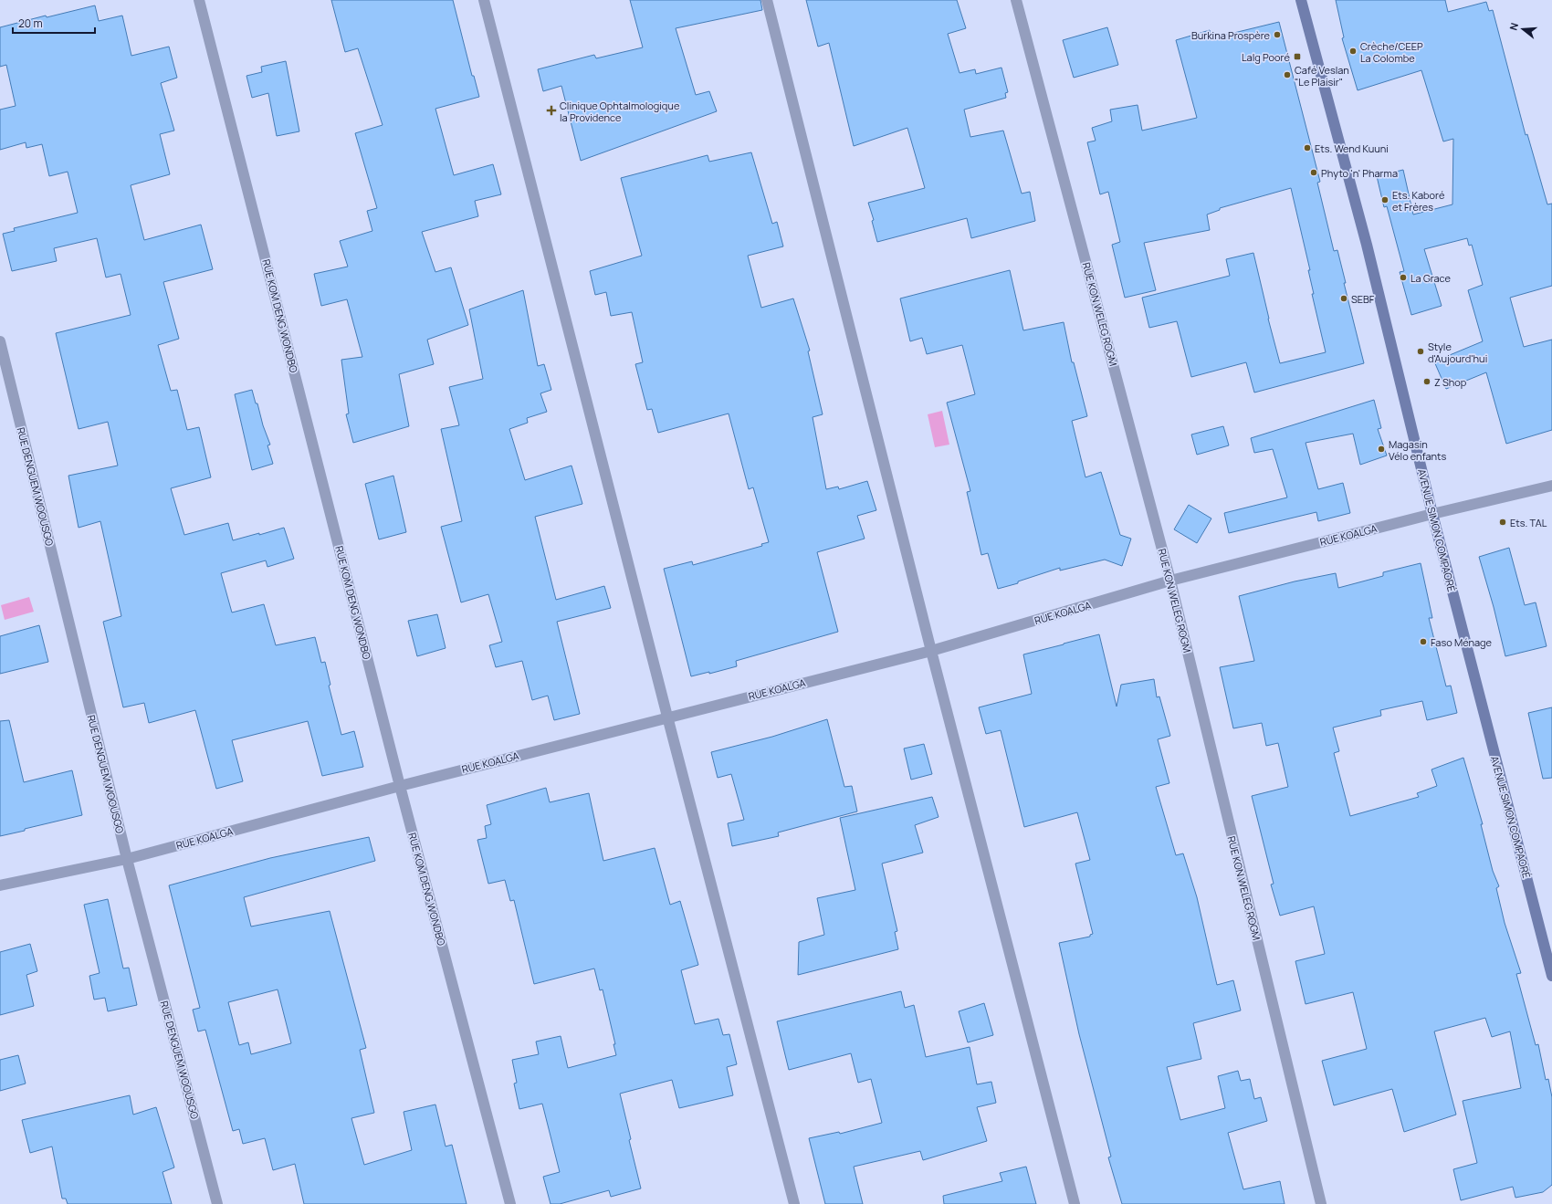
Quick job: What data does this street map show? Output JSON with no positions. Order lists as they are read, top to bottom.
{
  "streets": {
    "street": [
      "RUE KON WELEG ROGM",
      "RUE KOM DENG WONDBO",
      "RUE DENGUEM WOOUSGO",
      "AVENUE SIMON COMPAORÉ",
      "RUE KOALGA"
    ]
  },
  "crossings": [
    ["RUE KON WELEG ROGM", "RUE KOALGA"],
    ["RUE KOM DENG WONDBO", "RUE KOALGA"],
    ["RUE DENGUEM WOOUSGO", "RUE KOALGA"],
    ["AVENUE SIMON COMPAORÉ", "RUE KOALGA"]
  ],
  "places": {
    "other": [
      "Burkina Prospère",
      "Crèche/CEEP La Colombe",
      "Café Veslan \"Le Plaisir\"",
      "Ets. Wend Kuuni",
      "Phyto 'n' Pharma",
      "Ets. Kaboré et Frères",
      "La Grace",
      "SEBF",
      "Style d'Aujourd'hui",
      "Z Shop",
      "Magasin Vélo enfants",
      "Ets. TAL",
      "Faso Ménage"
    ],
    "transit": ["Lalg Pooré"],
    "health": ["Clinique Ophtalmologique la Providence"]
  },
  "scale_bar": "20 m",
  "north": "left"
}
